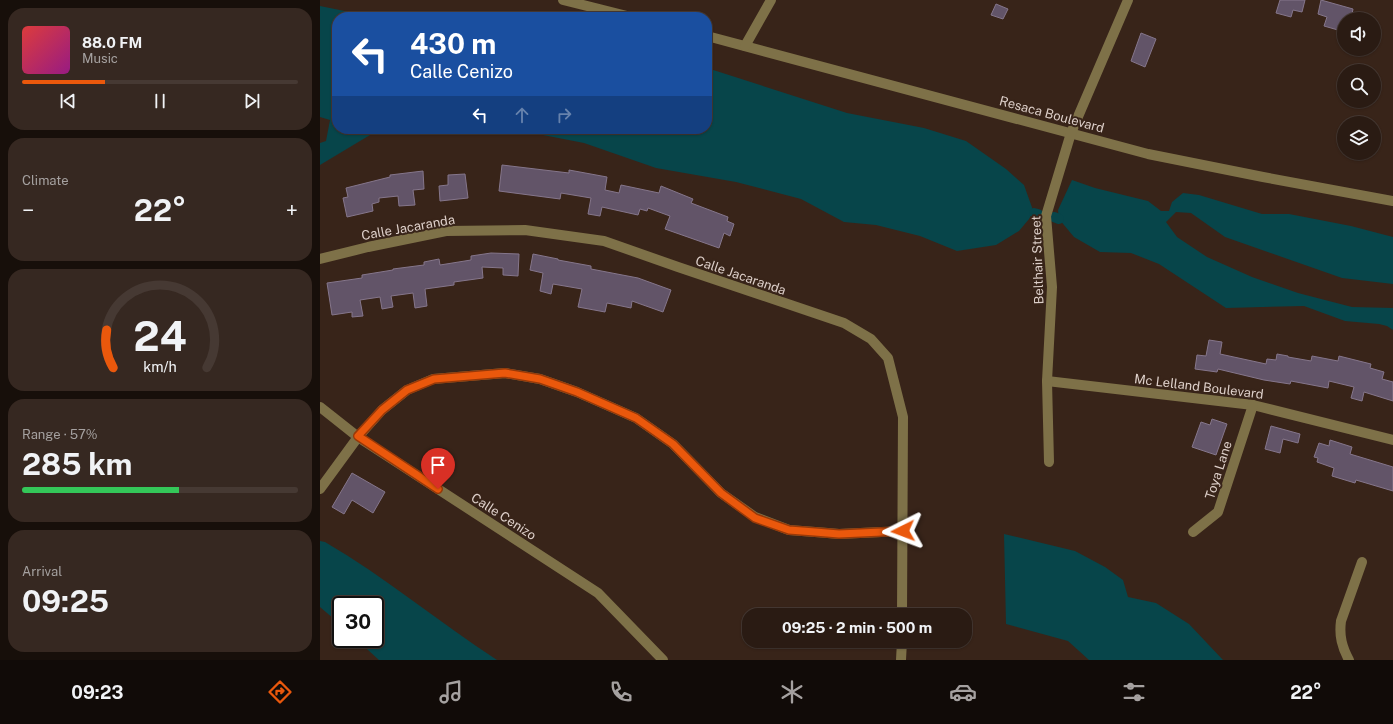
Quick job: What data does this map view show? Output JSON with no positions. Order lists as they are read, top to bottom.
{
  "streets": {
    "street": [
      "Resaca Boulevard",
      "Calle Jacaranda",
      "Belthair Street",
      "Mc Lelland Boulevard",
      "Toya Lane",
      "Calle Cenizo"
    ]
  },
  "crossings": [
    ["Resaca Boulevard", "Belthair Street"],
    ["Belthair Street", "Mc Lelland Boulevard"],
    ["Mc Lelland Boulevard", "Toya Lane"]
  ],
  "page": {
    "turn": ["430 m", "Calle Cenizo"],
    "song": ["88.0 FM", "Music"],
    "tile": [
      "Climate",
      ["Range · 57%", "285 km"],
      ["Arrival", "09:25"]
    ],
    "heat": ["−", "22°", "+"],
    "limit": "30",
    "trip": "09:25 · 2 min · 500 m",
    "tabs": ["09:23", "22°"],
    "gauge": ["24", "km/h"]
  }
}
